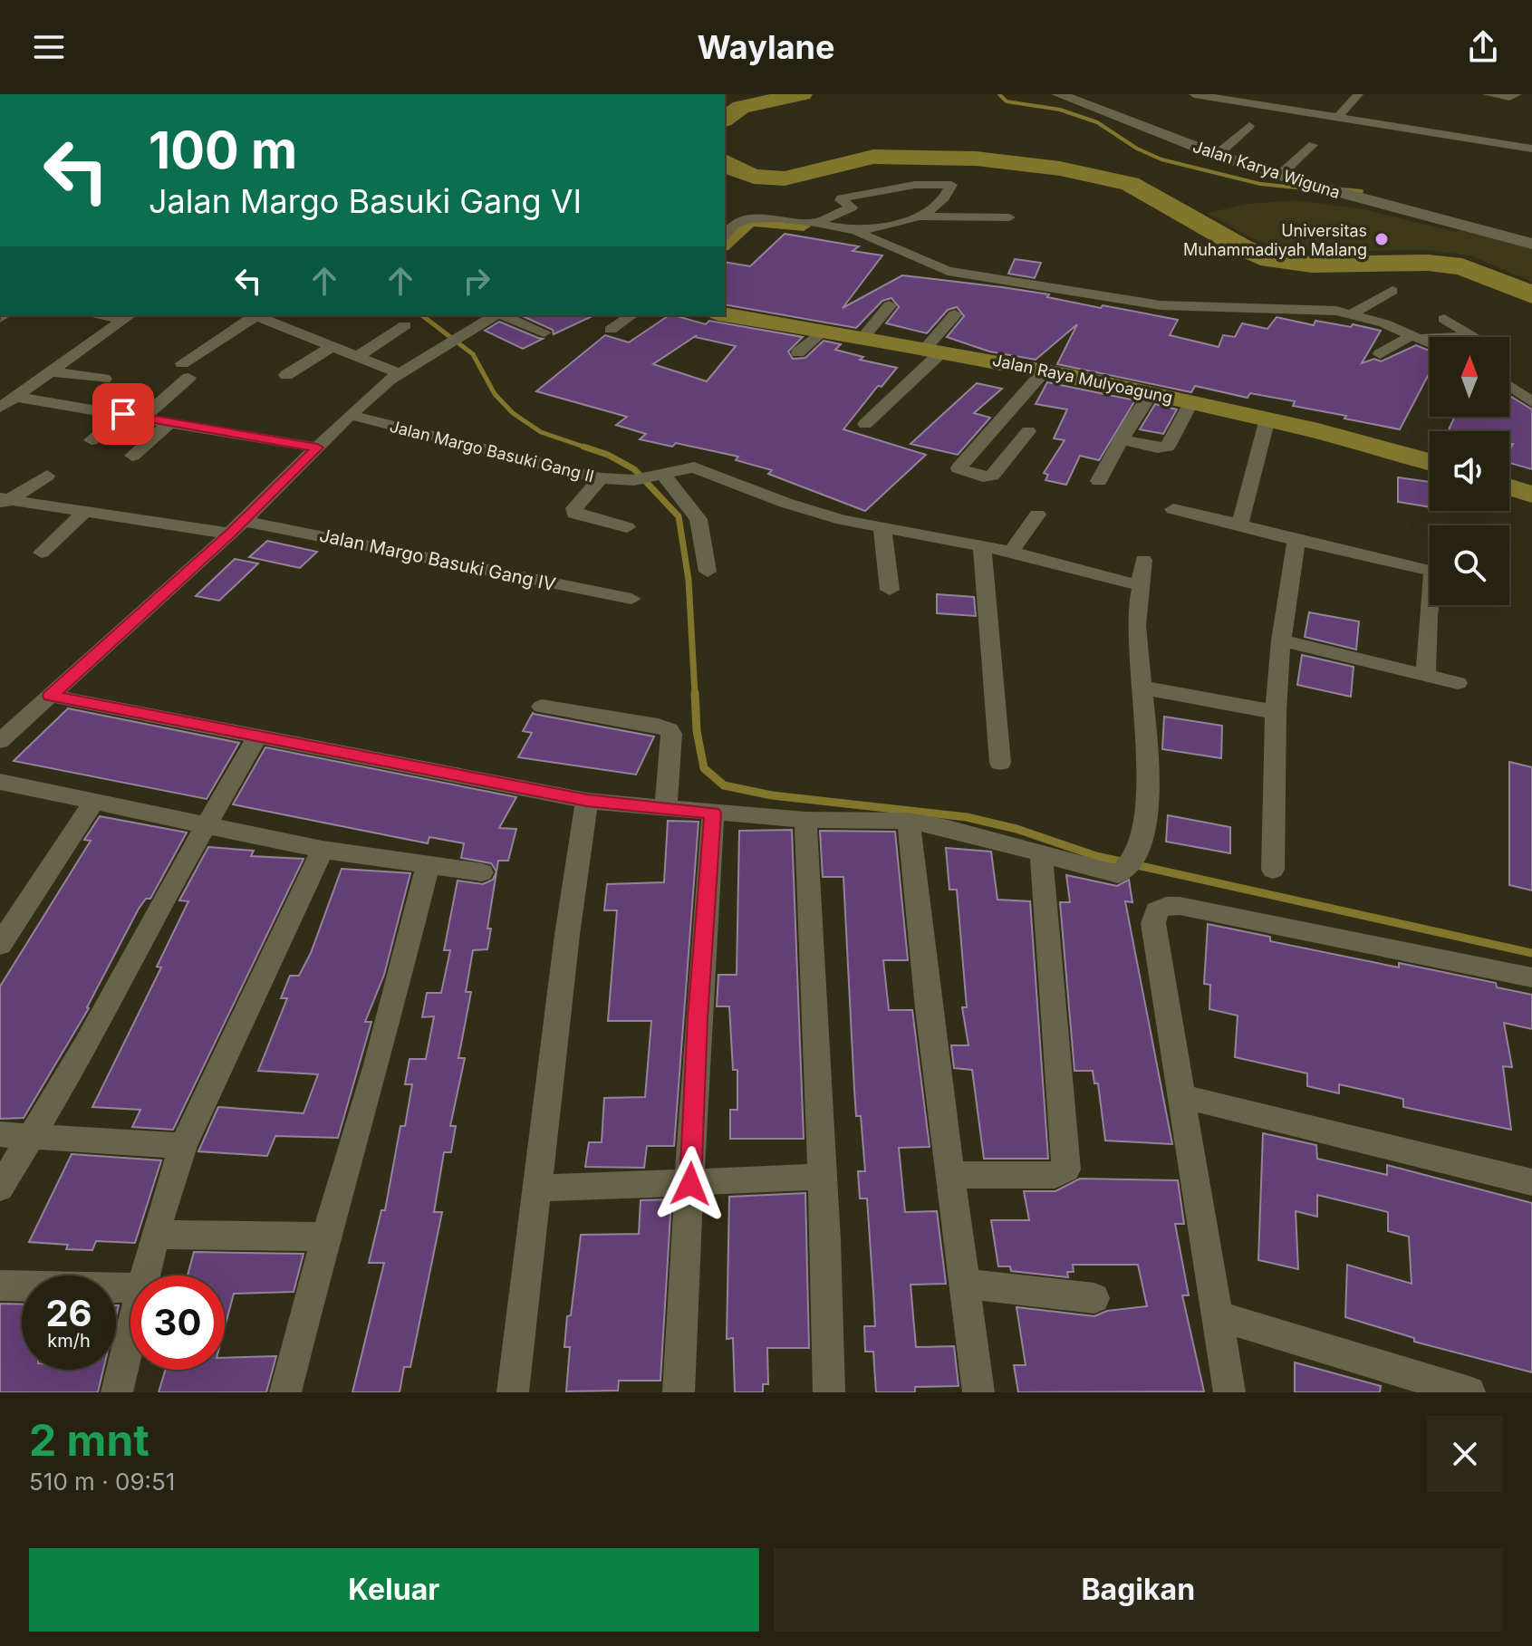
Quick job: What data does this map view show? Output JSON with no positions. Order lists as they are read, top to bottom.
{
  "streets": {
    "main road": ["Jalan Karya Wiguna", "Jalan Raya Mulyoagung"],
    "street": ["Jalan Margo Basuki Gang II", "Jalan Margo Basuki Gang IV"]
  },
  "places": ["Universitas Muhammadiyah Malang"],
  "north": "top",
  "page": {
    "header": "Waylane",
    "turn": ["100 m", "Jalan Margo Basuki Gang VI"],
    "speed": "26 km/h",
    "limit": "30",
    "heading": ["2 mnt", "510 m · 09:51"],
    "buttons": ["Keluar", "Bagikan"]
  }
}
